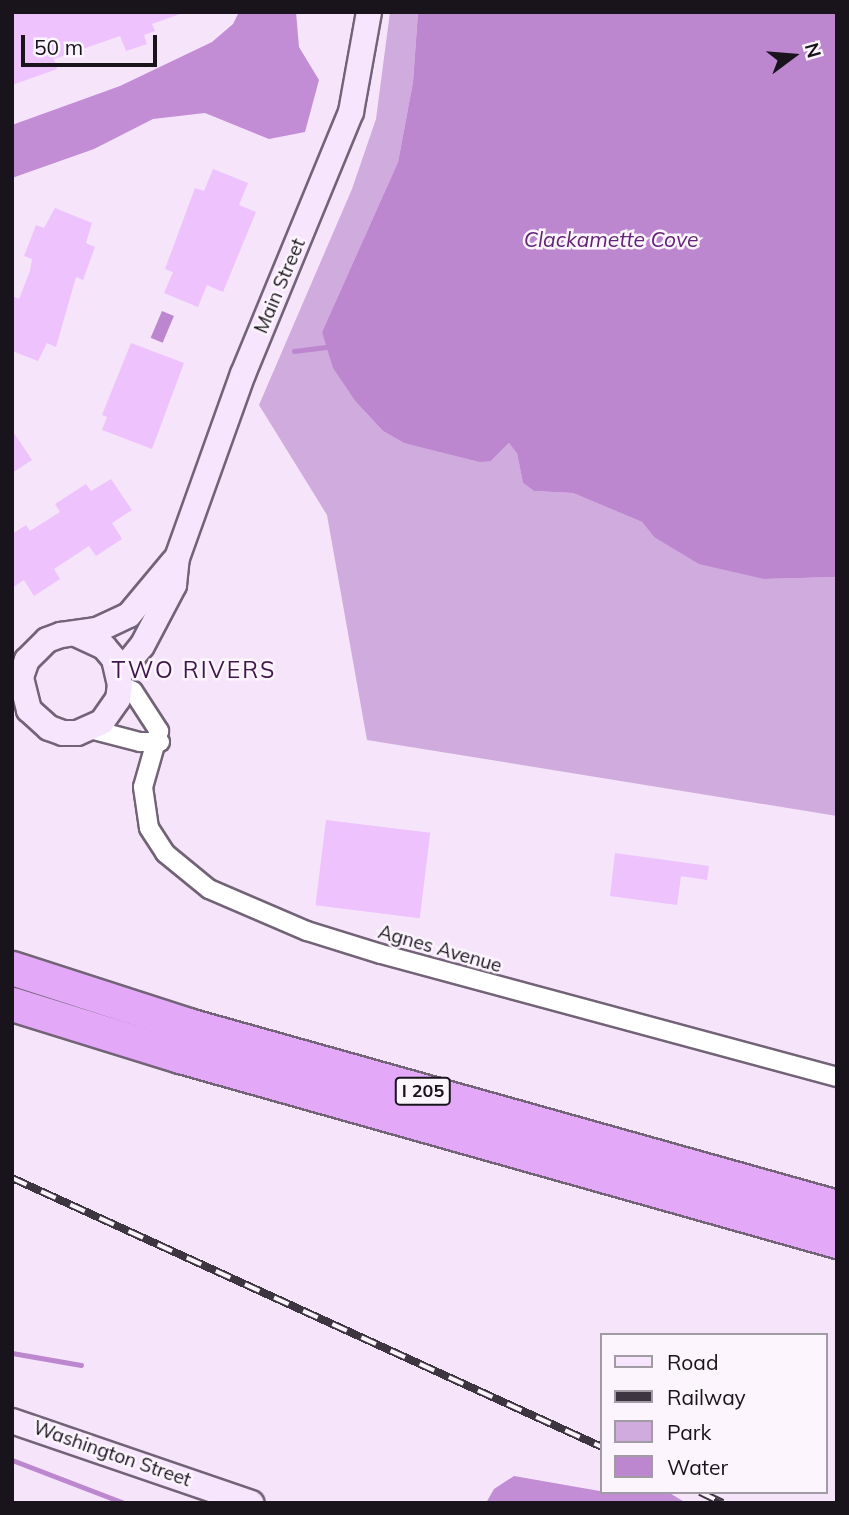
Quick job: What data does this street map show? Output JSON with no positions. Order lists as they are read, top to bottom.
{
  "streets": {
    "highway": ["I 205"],
    "street": ["Main Street", "Agnes Avenue", "Washington Street"]
  },
  "districts": ["TWO RIVERS"],
  "water": ["Clackamette Cove"],
  "legend": [
    "Road",
    "Railway",
    "Park",
    "Water"
  ],
  "scale_bar": "50 m",
  "north": "right"
}
